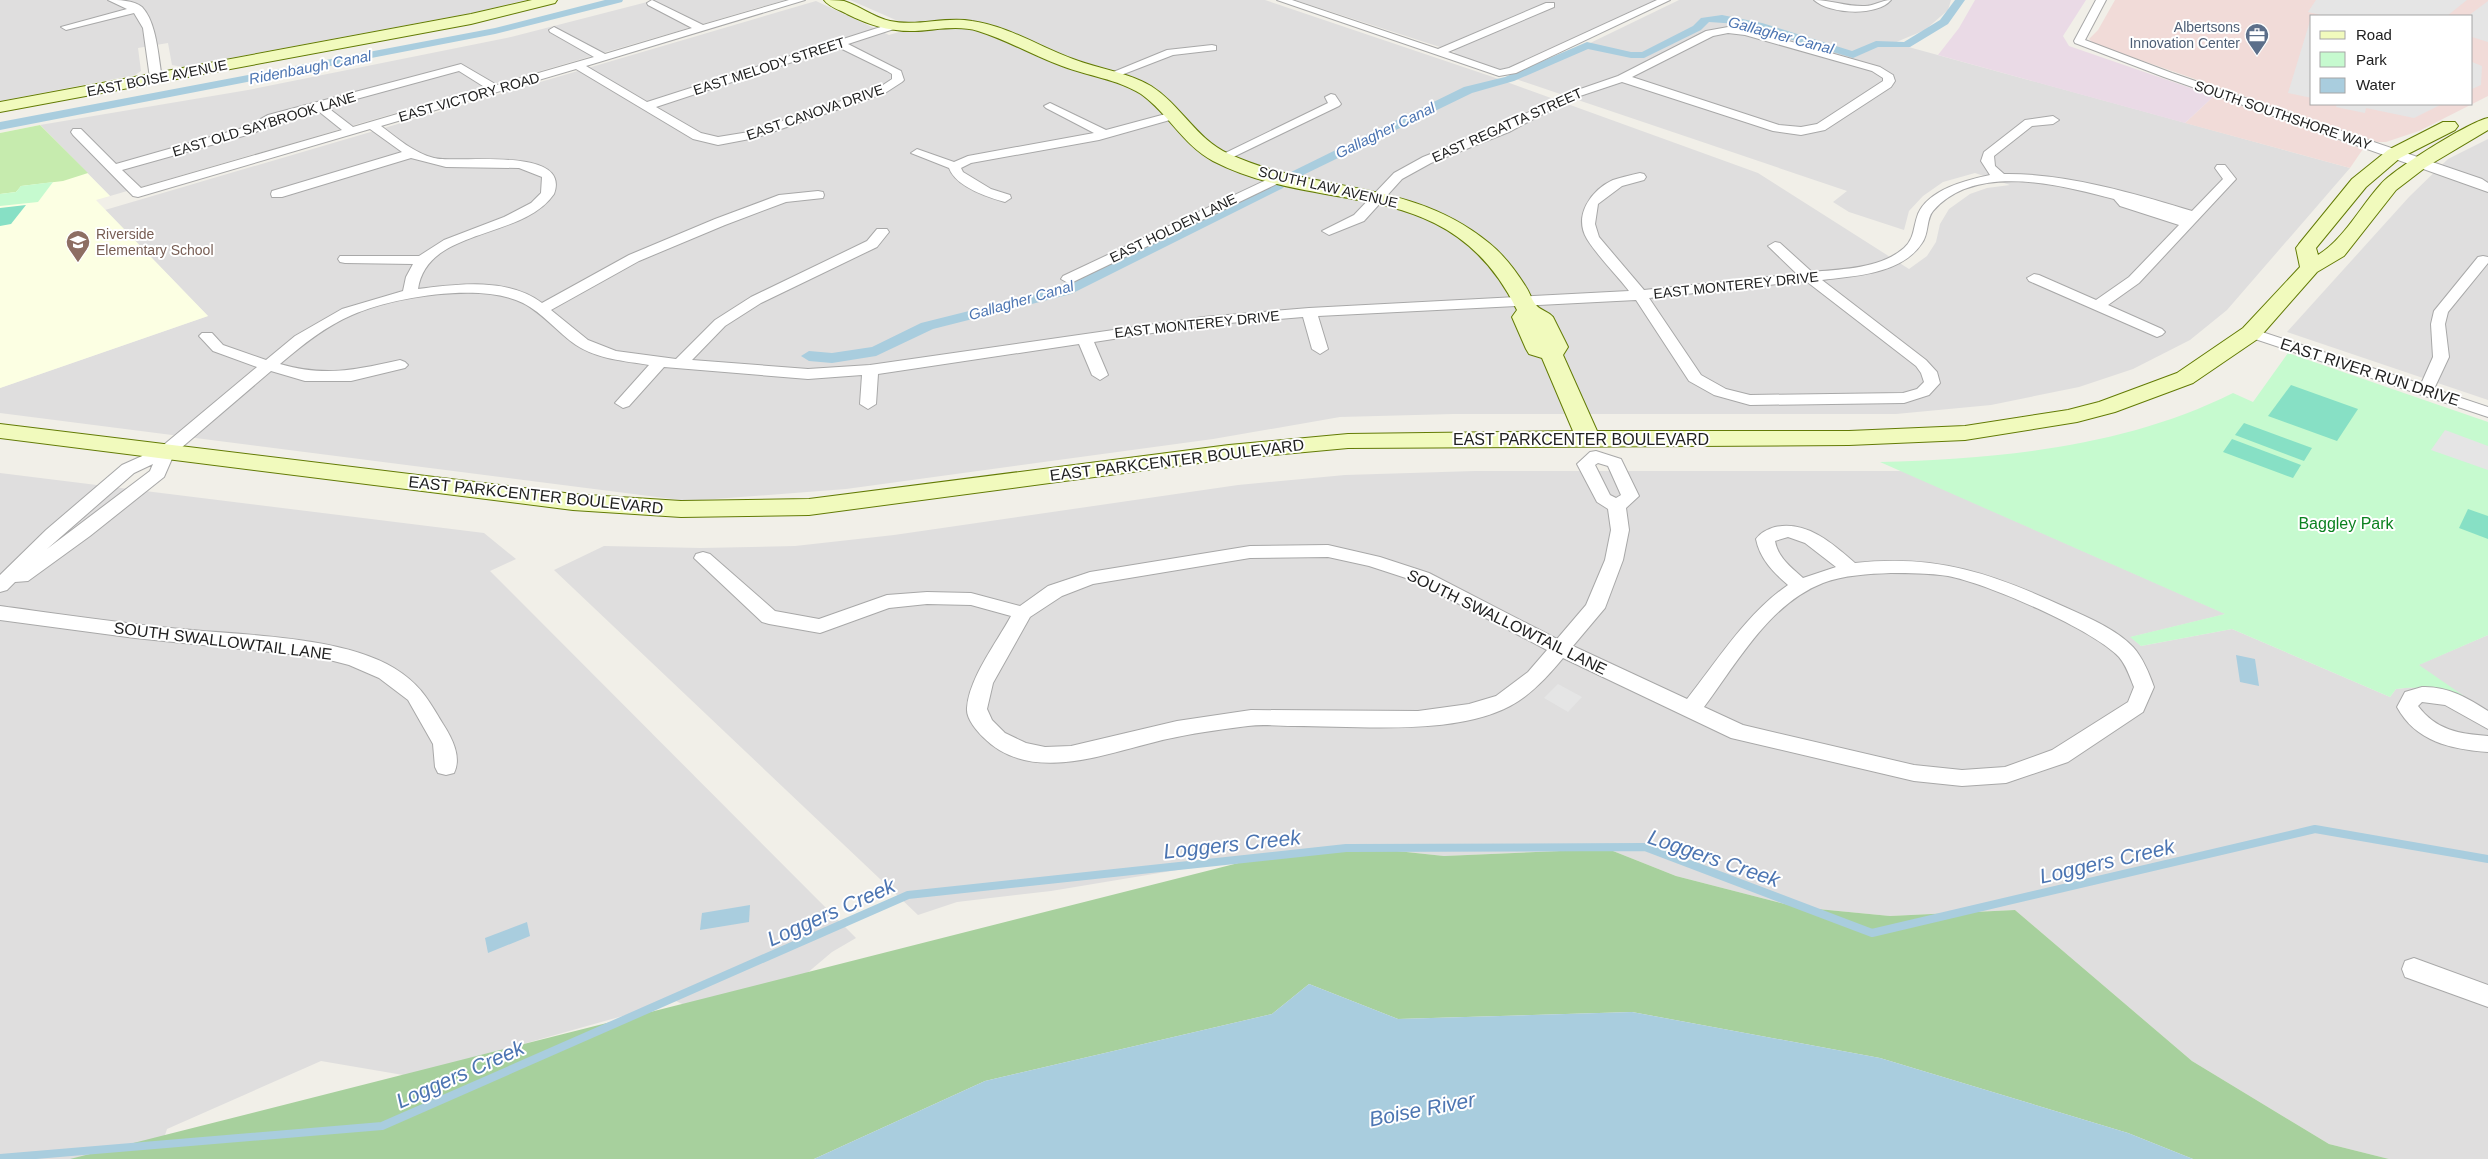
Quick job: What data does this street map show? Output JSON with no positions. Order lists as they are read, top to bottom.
{
  "streets": {
    "main road": ["EAST BOISE AVENUE", "SOUTH LAW AVENUE", "EAST PARKCENTER BOULEVARD"],
    "street": [
      "EAST MELODY STREET",
      "EAST VICTORY ROAD",
      "EAST CANOVA DRIVE",
      "SOUTH SOUTHSHORE WAY",
      "EAST OLD SAYBROOK LANE",
      "EAST REGATTA STREET",
      "EAST HOLDEN LANE",
      "EAST MONTEREY DRIVE",
      "EAST RIVER RUN DRIVE",
      "SOUTH SWALLOWTAIL LANE"
    ]
  },
  "crossings": [
    ["EAST MELODY STREET", "EAST CANOVA DRIVE"],
    ["EAST MELODY STREET", "SOUTH LAW AVENUE"],
    ["EAST VICTORY ROAD", "EAST OLD SAYBROOK LANE"],
    ["SOUTH SOUTHSHORE WAY", "EAST PARKCENTER BOULEVARD"],
    ["EAST REGATTA STREET", "SOUTH LAW AVENUE"],
    ["SOUTH LAW AVENUE", "EAST HOLDEN LANE"],
    ["SOUTH LAW AVENUE", "EAST MONTEREY DRIVE"],
    ["SOUTH LAW AVENUE", "EAST PARKCENTER BOULEVARD"],
    ["EAST MONTEREY DRIVE", "EAST PARKCENTER BOULEVARD"],
    ["EAST RIVER RUN DRIVE", "EAST PARKCENTER BOULEVARD"]
  ],
  "water": [
    "Gallagher Canal",
    "Ridenbaugh Canal",
    "Loggers Creek",
    "Boise River"
  ],
  "parks": ["Baggley Park"],
  "places": {
    "office": ["Albertsons Innovation Center"],
    "school or university": ["Riverside Elementary School"]
  },
  "legend": ["Road", "Park", "Water"]
}
